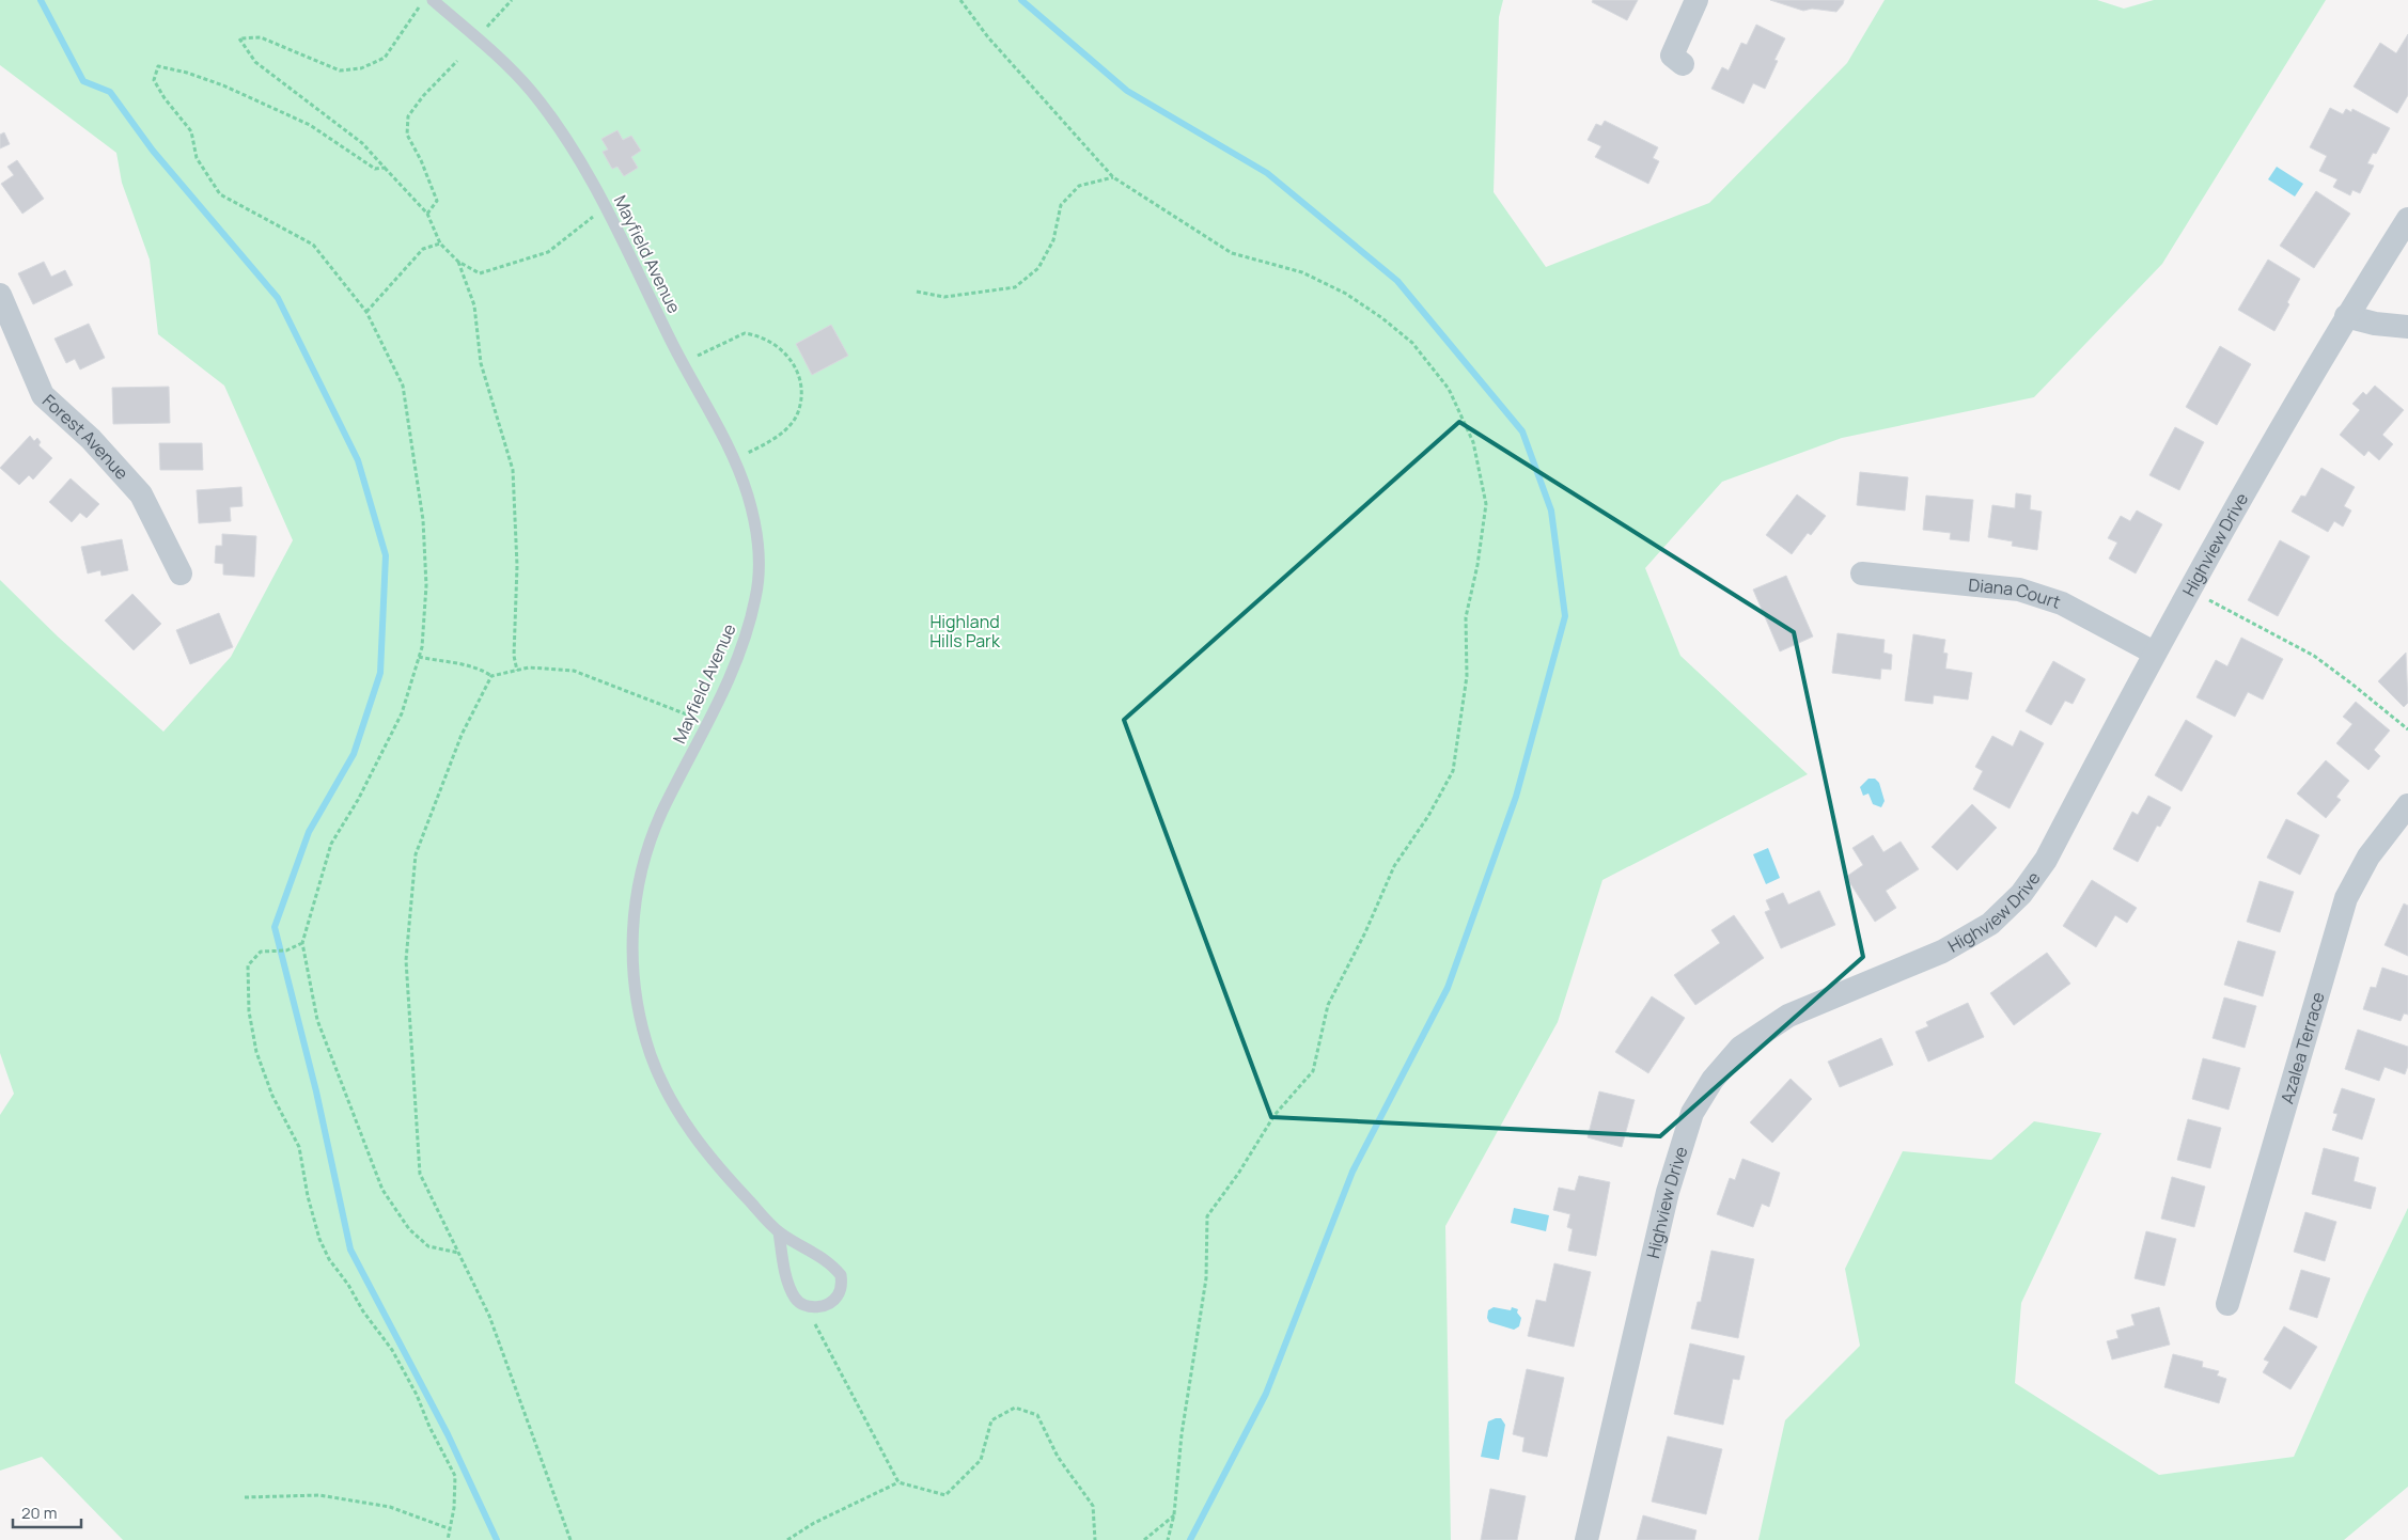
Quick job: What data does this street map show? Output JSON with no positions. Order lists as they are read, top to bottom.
{
  "streets": {
    "street": [
      "Forest Avenue",
      "Highview Drive",
      "Diana Court",
      "Azalea Terrace"
    ],
    "lane": ["Mayfield Avenue"]
  },
  "crossings": [
    ["Highview Drive", "Diana Court"]
  ],
  "parks": ["Highland Hills Park"],
  "scale_bar": "20 m"
}
